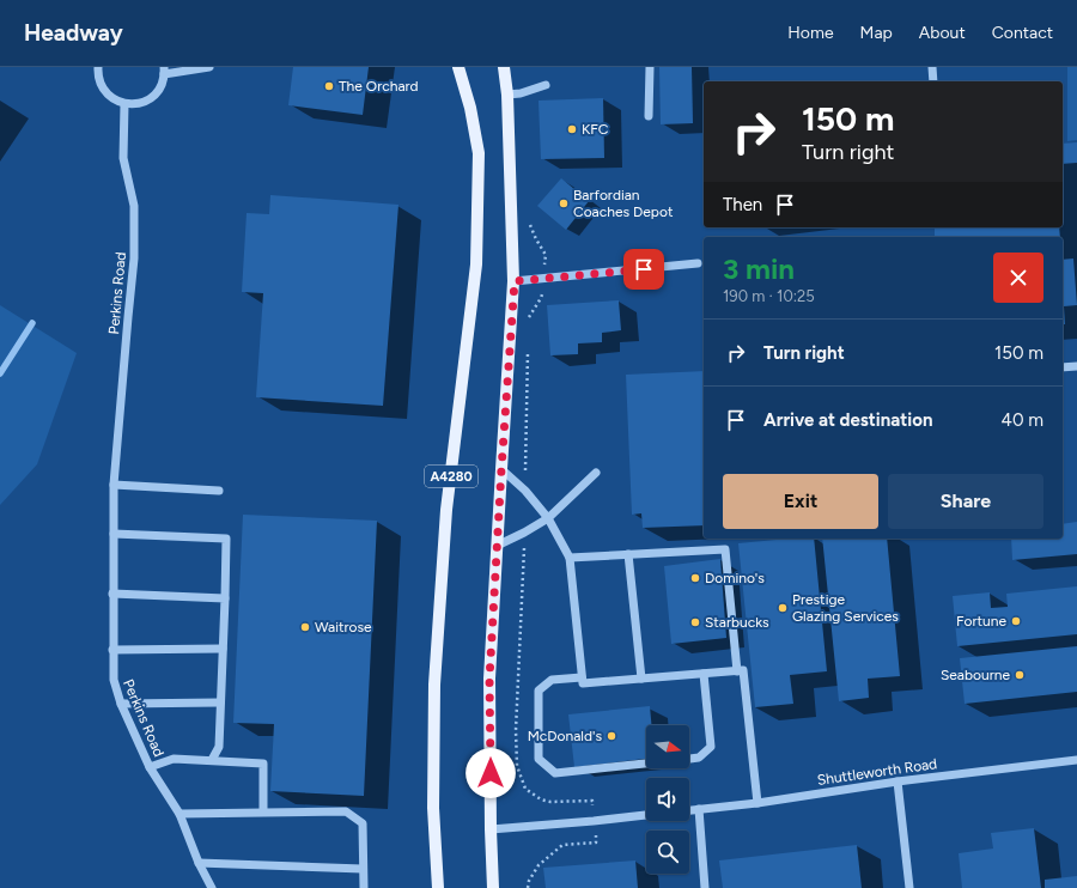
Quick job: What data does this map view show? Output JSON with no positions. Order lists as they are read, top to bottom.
{
  "streets": {
    "main road": ["A4280"],
    "street": ["Perkins Road", "Shuttleworth Road"]
  },
  "places": [
    "The Orchard",
    "KFC",
    "Barfordian Coaches Depot",
    "Domino's",
    "Prestige Glazing Services",
    "Fortune",
    "Starbucks",
    "Waitrose",
    "Seabourne",
    "McDonald's"
  ],
  "north": "right",
  "page": {
    "header": "Headway",
    "nav": [
      "Home",
      "Map",
      "About",
      "Contact"
    ],
    "turn": ["150 m", "Turn right"],
    "then": "Then",
    "heading": ["3 min", "190 m · 10:25"],
    "list": [
      {
        "name": "Turn right",
        "value": "150 m"
      },
      {
        "name": "Arrive at destination",
        "value": "40 m"
      }
    ],
    "buttons": ["Exit", "Share"]
  }
}
